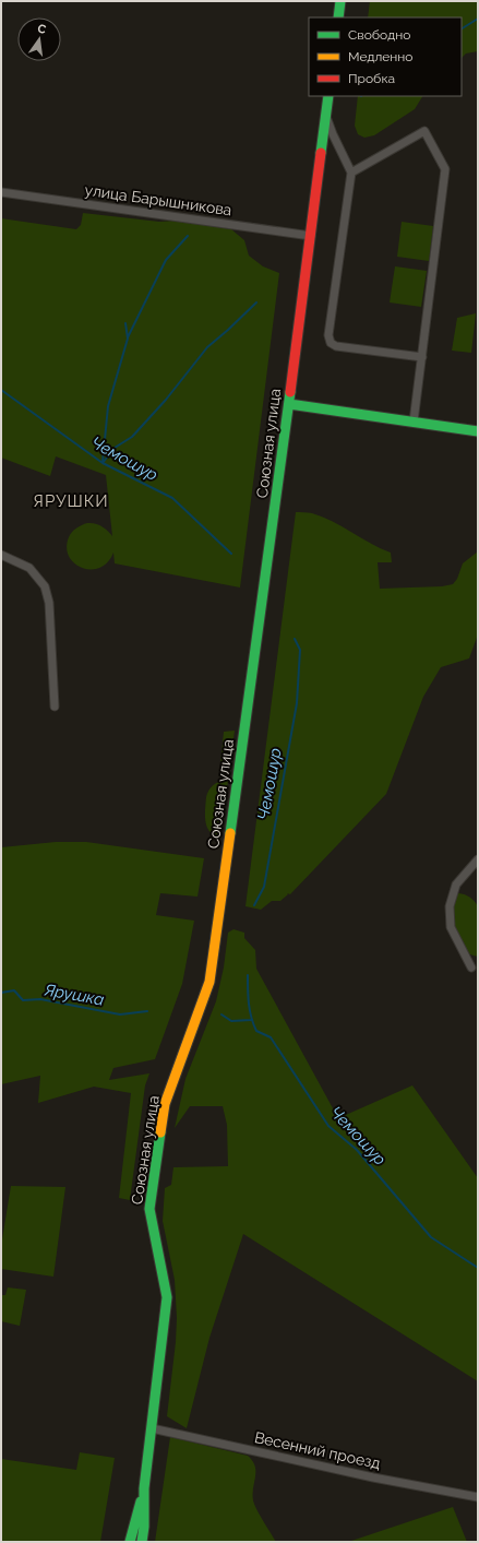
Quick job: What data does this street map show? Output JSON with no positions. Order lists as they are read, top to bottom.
{
  "streets": {
    "main road": ["Союзная улица"],
    "street": ["улица Барышникова", "Весенний проезд"]
  },
  "crossings": [
    ["улица Барышникова", "Союзная улица"],
    ["Союзная улица", "Весенний проезд"]
  ],
  "districts": ["ЯРУШКИ"],
  "water": ["Чемошур", "Ярушка"],
  "legend": ["Свободно", "Медленно", "Пробка"],
  "north": "top"
}
